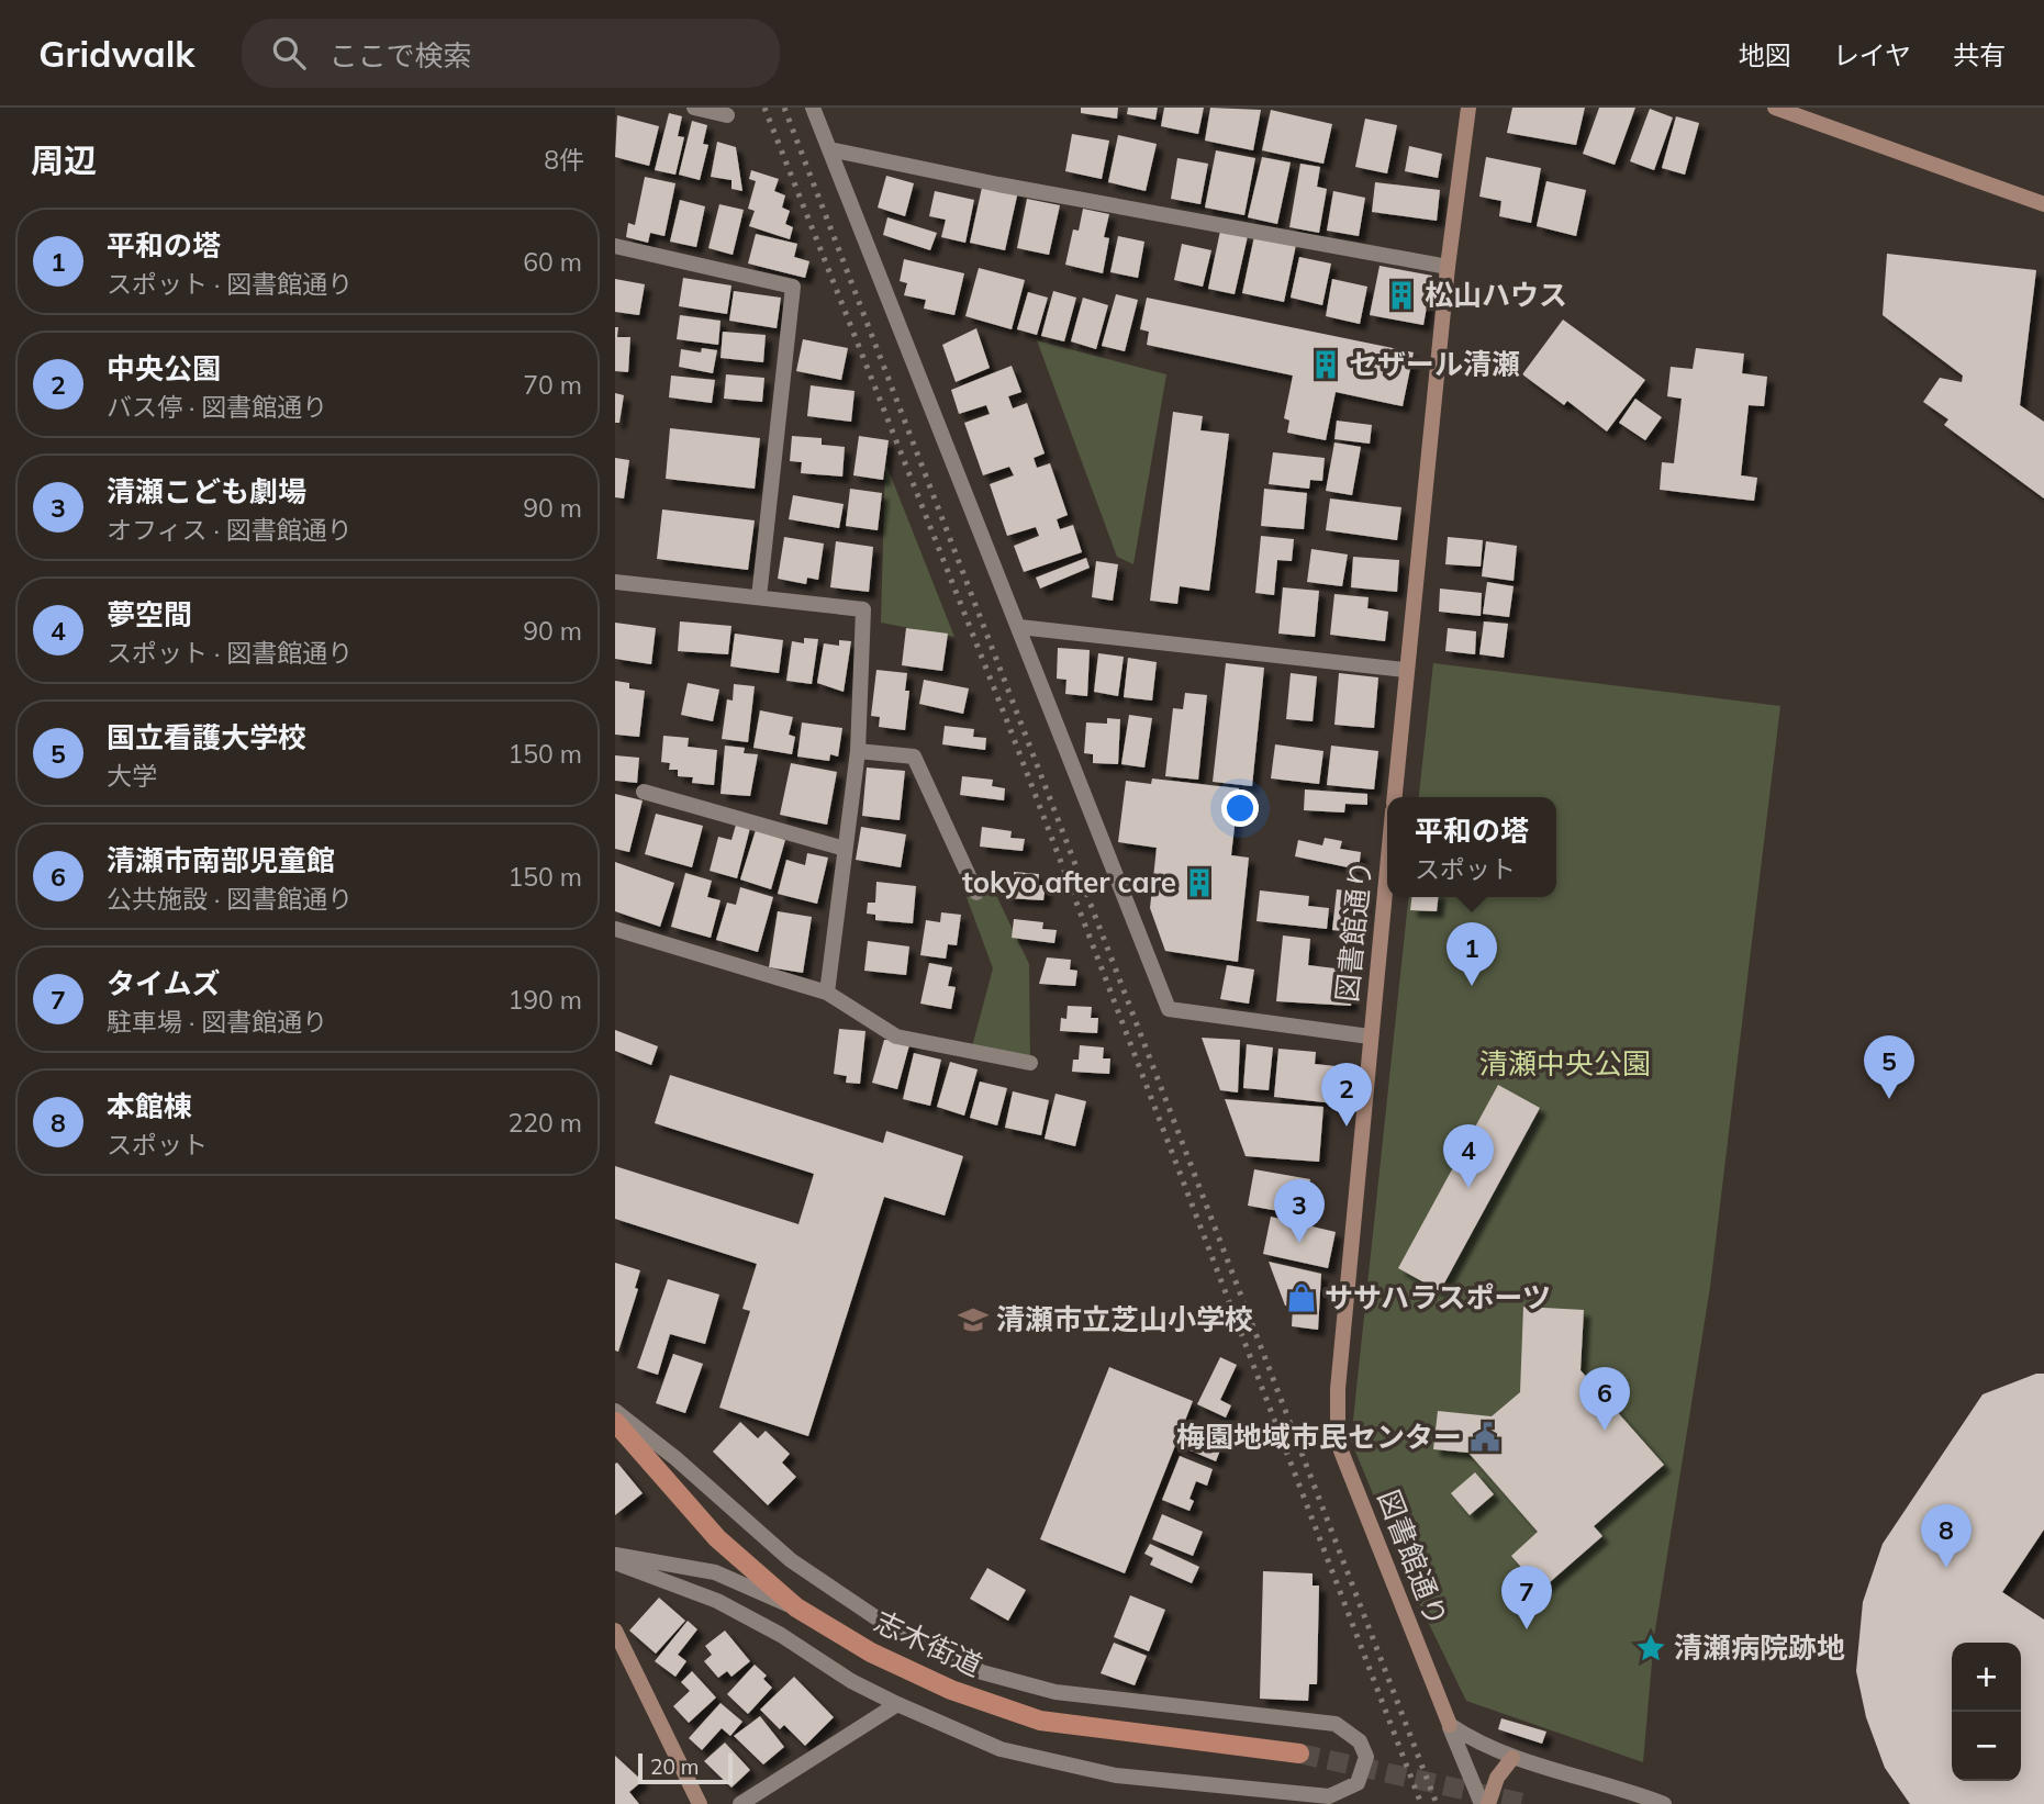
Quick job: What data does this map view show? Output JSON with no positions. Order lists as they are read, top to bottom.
{
  "streets": {
    "main road": ["志木街道"],
    "street": ["図書館通り"]
  },
  "parks": ["清瀬中央公園"],
  "places": {
    "building": ["松山ハウス", "セザール清瀬", "tokyo after care"],
    "shop": ["ササハラスポーツ"],
    "school or university": ["清瀬市立芝山小学校"],
    "public building": ["梅園地域市民センター"],
    "place": ["清瀬病院跡地"]
  },
  "scale_bar": "20 m",
  "page": {
    "header": "Gridwalk",
    "search": "ここで検索",
    "nav": ["地図", "レイヤ", "共有"],
    "heading": ["周辺", "8件"],
    "list": [
      {
        "mark": "1",
        "name": "平和の塔",
        "note": "スポット · 図書館通り",
        "value": "60 m"
      },
      {
        "mark": "2",
        "name": "中央公園",
        "note": "バス停 · 図書館通り",
        "value": "70 m"
      },
      {
        "mark": "3",
        "name": "清瀬こども劇場",
        "note": "オフィス · 図書館通り",
        "value": "90 m"
      },
      {
        "mark": "4",
        "name": "夢空間",
        "note": "スポット · 図書館通り",
        "value": "90 m"
      },
      {
        "mark": "5",
        "name": "国立看護大学校",
        "note": "大学",
        "value": "150 m"
      },
      {
        "mark": "6",
        "name": "清瀬市南部児童館",
        "note": "公共施設 · 図書館通り",
        "value": "150 m"
      },
      {
        "mark": "7",
        "name": "タイムズ",
        "note": "駐車場 · 図書館通り",
        "value": "190 m"
      },
      {
        "mark": "8",
        "name": "本館棟",
        "note": "スポット",
        "value": "220 m"
      }
    ],
    "popup": ["平和の塔", "スポット"],
    "pins": [
      "1",
      "5",
      "2",
      "4",
      "3",
      "6",
      "8",
      "7"
    ],
    "map_buttons": ["+", "−"],
    "scale": "20 m"
  }
}
